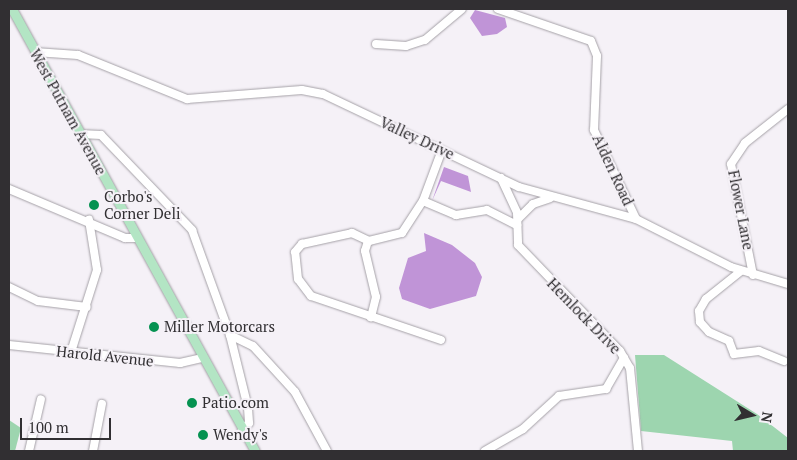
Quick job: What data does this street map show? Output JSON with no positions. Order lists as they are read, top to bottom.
{
  "streets": {
    "main road": ["West Putnam Avenue"],
    "street": [
      "Valley Drive",
      "Alden Road",
      "Flower Lane",
      "Hemlock Drive",
      "Harold Avenue"
    ]
  },
  "crossings": [
    ["West Putnam Avenue", "Valley Drive"],
    ["West Putnam Avenue", "Harold Avenue"],
    ["Valley Drive", "Alden Road"],
    ["Valley Drive", "Flower Lane"],
    ["Valley Drive", "Hemlock Drive"]
  ],
  "places": [
    "Corbo's Corner Deli",
    "Miller Motorcars",
    "Patio.com",
    "Wendy's"
  ],
  "scale_bar": "100 m",
  "north": "right"
}
